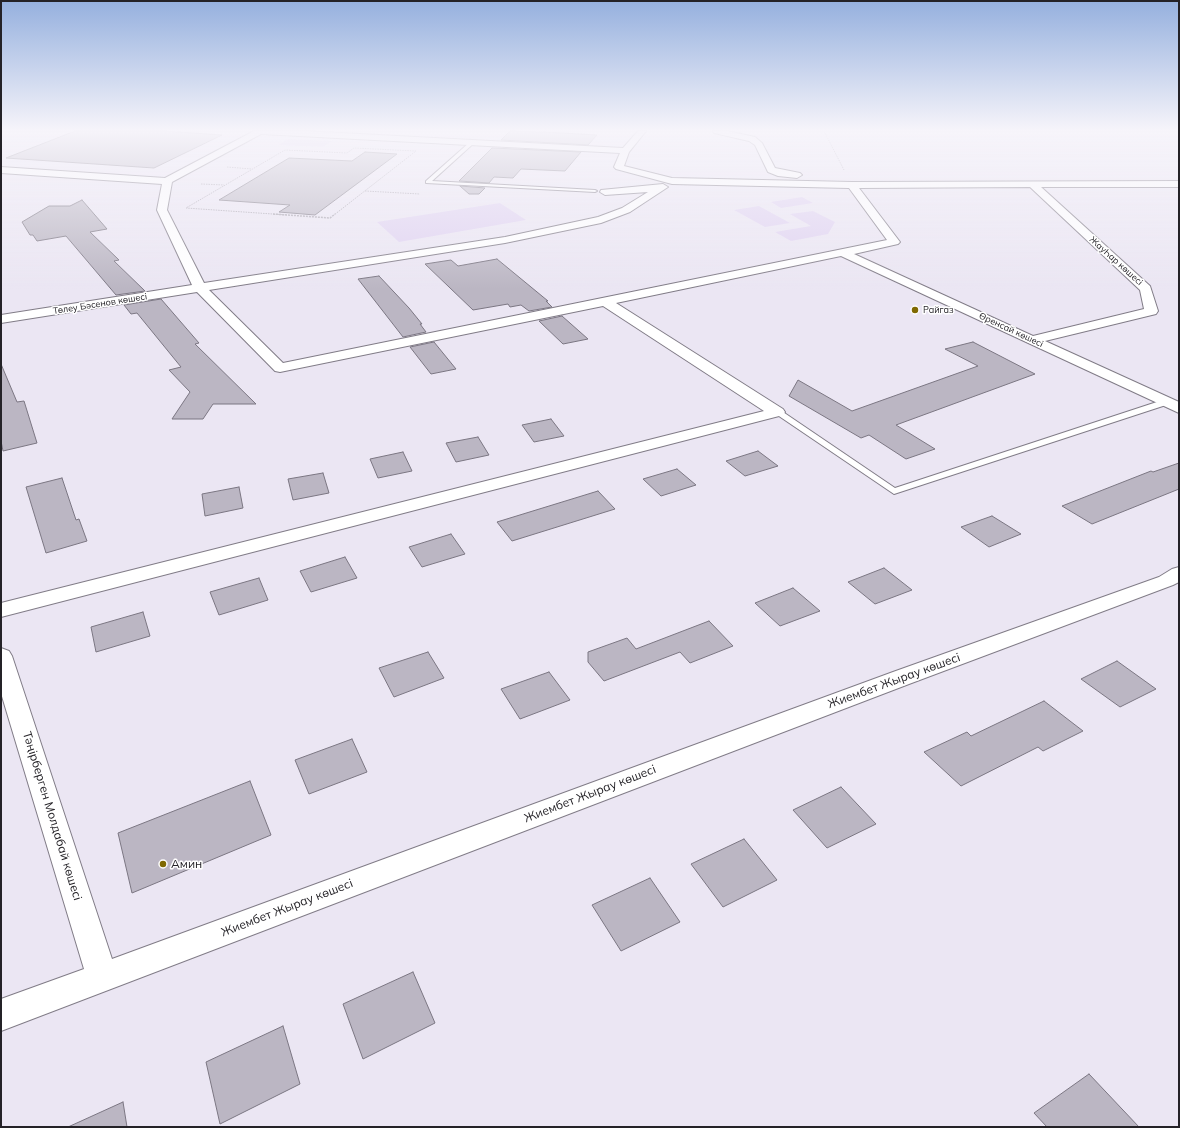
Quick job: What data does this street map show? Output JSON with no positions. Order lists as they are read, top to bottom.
{
  "streets": {
    "street": [
      "ЖауҺар көшесі",
      "Төлеу Бәсенов көшесі",
      "Өренсай көшесі",
      "Жиембет Жырау көшесі",
      "Тәңірберген Молдабай көшесі"
    ]
  },
  "crossings": [
    ["ЖауҺар көшесі", "Өренсай көшесі"],
    ["Жиембет Жырау көшесі", "Тәңірберген Молдабай көшесі"]
  ],
  "places": ["Райгаз", "Амин"]
}
